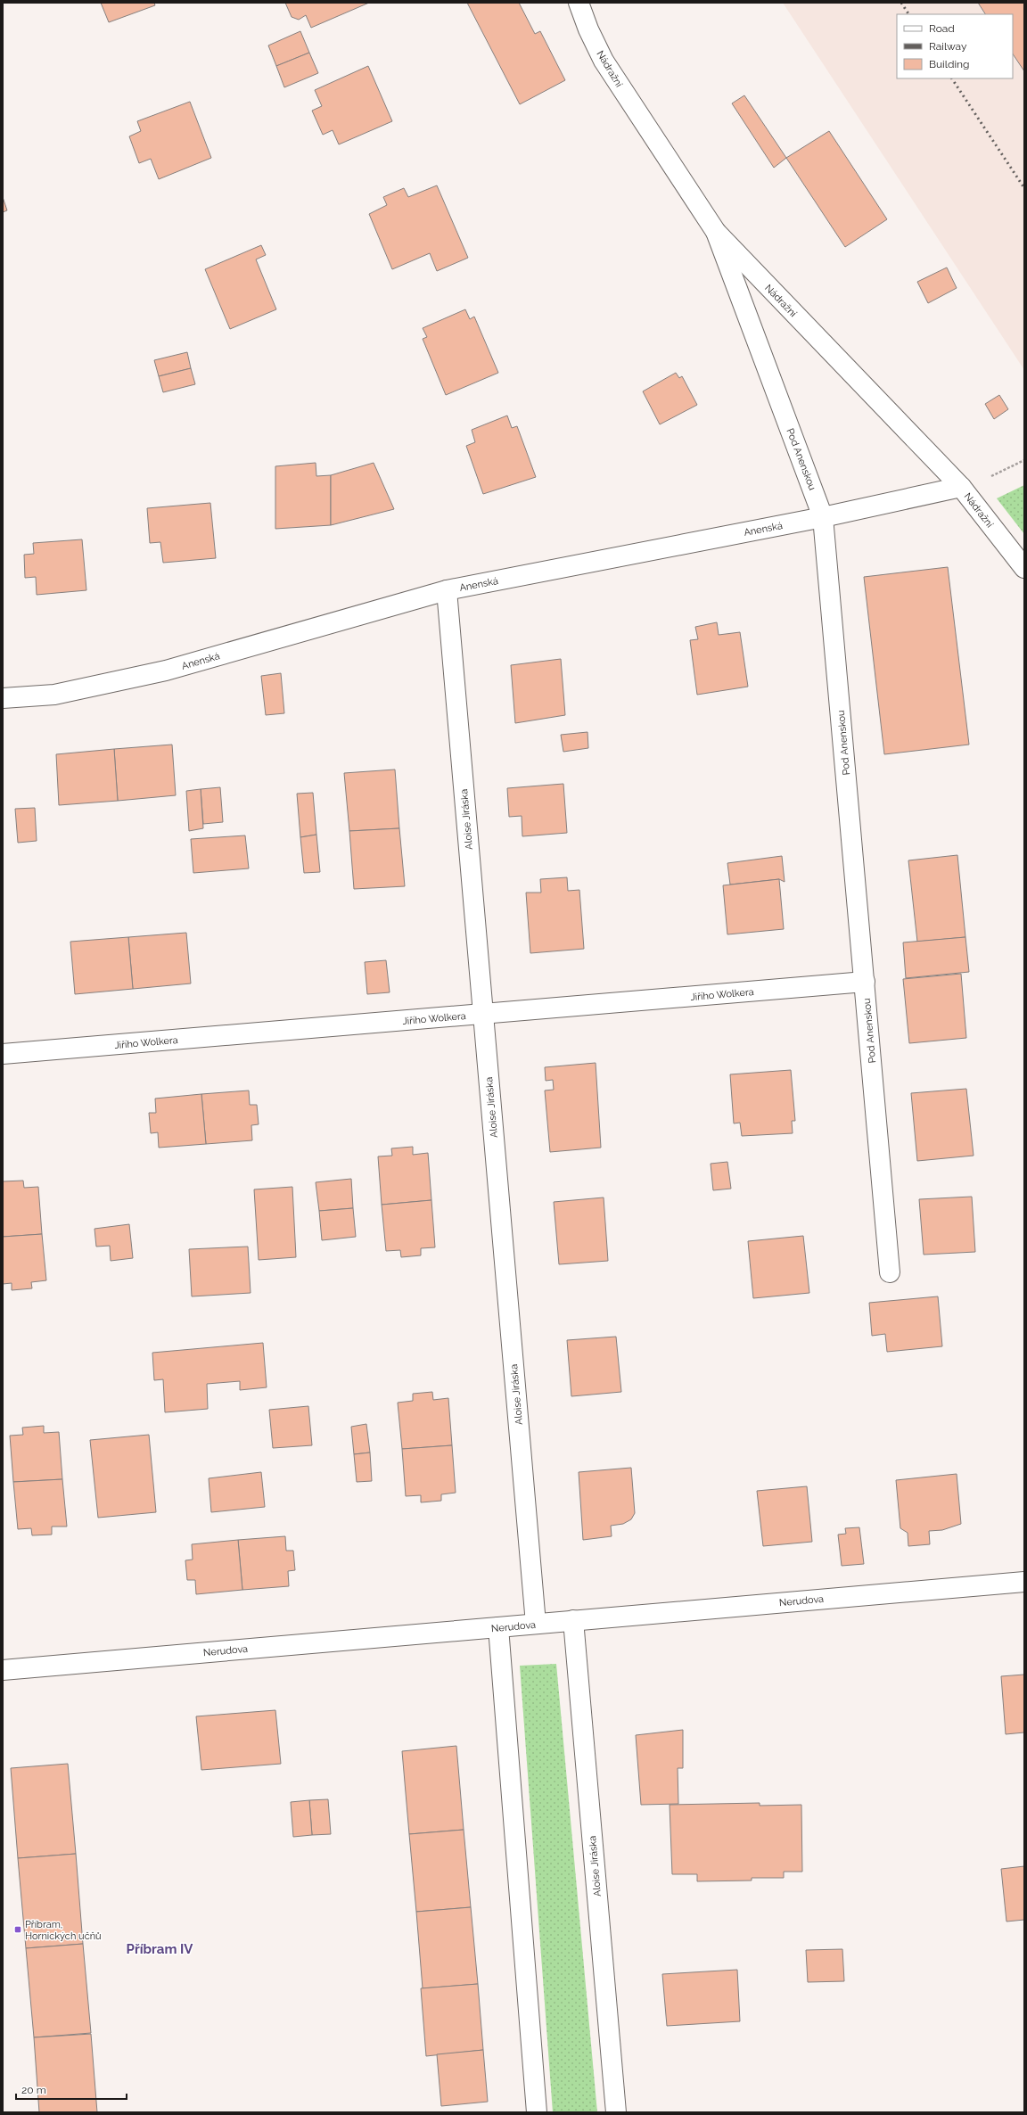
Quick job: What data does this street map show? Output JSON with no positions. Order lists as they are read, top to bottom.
{
  "streets": {
    "street": [
      "Nádražní",
      "Pod Anenskou",
      "Anenská",
      "Aloise Jiráska",
      "Jiřího Wolkera",
      "Nerudova"
    ]
  },
  "crossings": [
    ["Nádražní", "Pod Anenskou"],
    ["Nádražní", "Anenská"],
    ["Pod Anenskou", "Anenská"],
    ["Pod Anenskou", "Jiřího Wolkera"],
    ["Anenská", "Aloise Jiráska"],
    ["Aloise Jiráska", "Jiřího Wolkera"],
    ["Aloise Jiráska", "Nerudova"]
  ],
  "districts": ["Příbram IV"],
  "places": {
    "transit": ["Příbram, Hornických učňů"]
  },
  "legend": ["Road", "Railway", "Building"],
  "scale_bar": "20 m"
}
